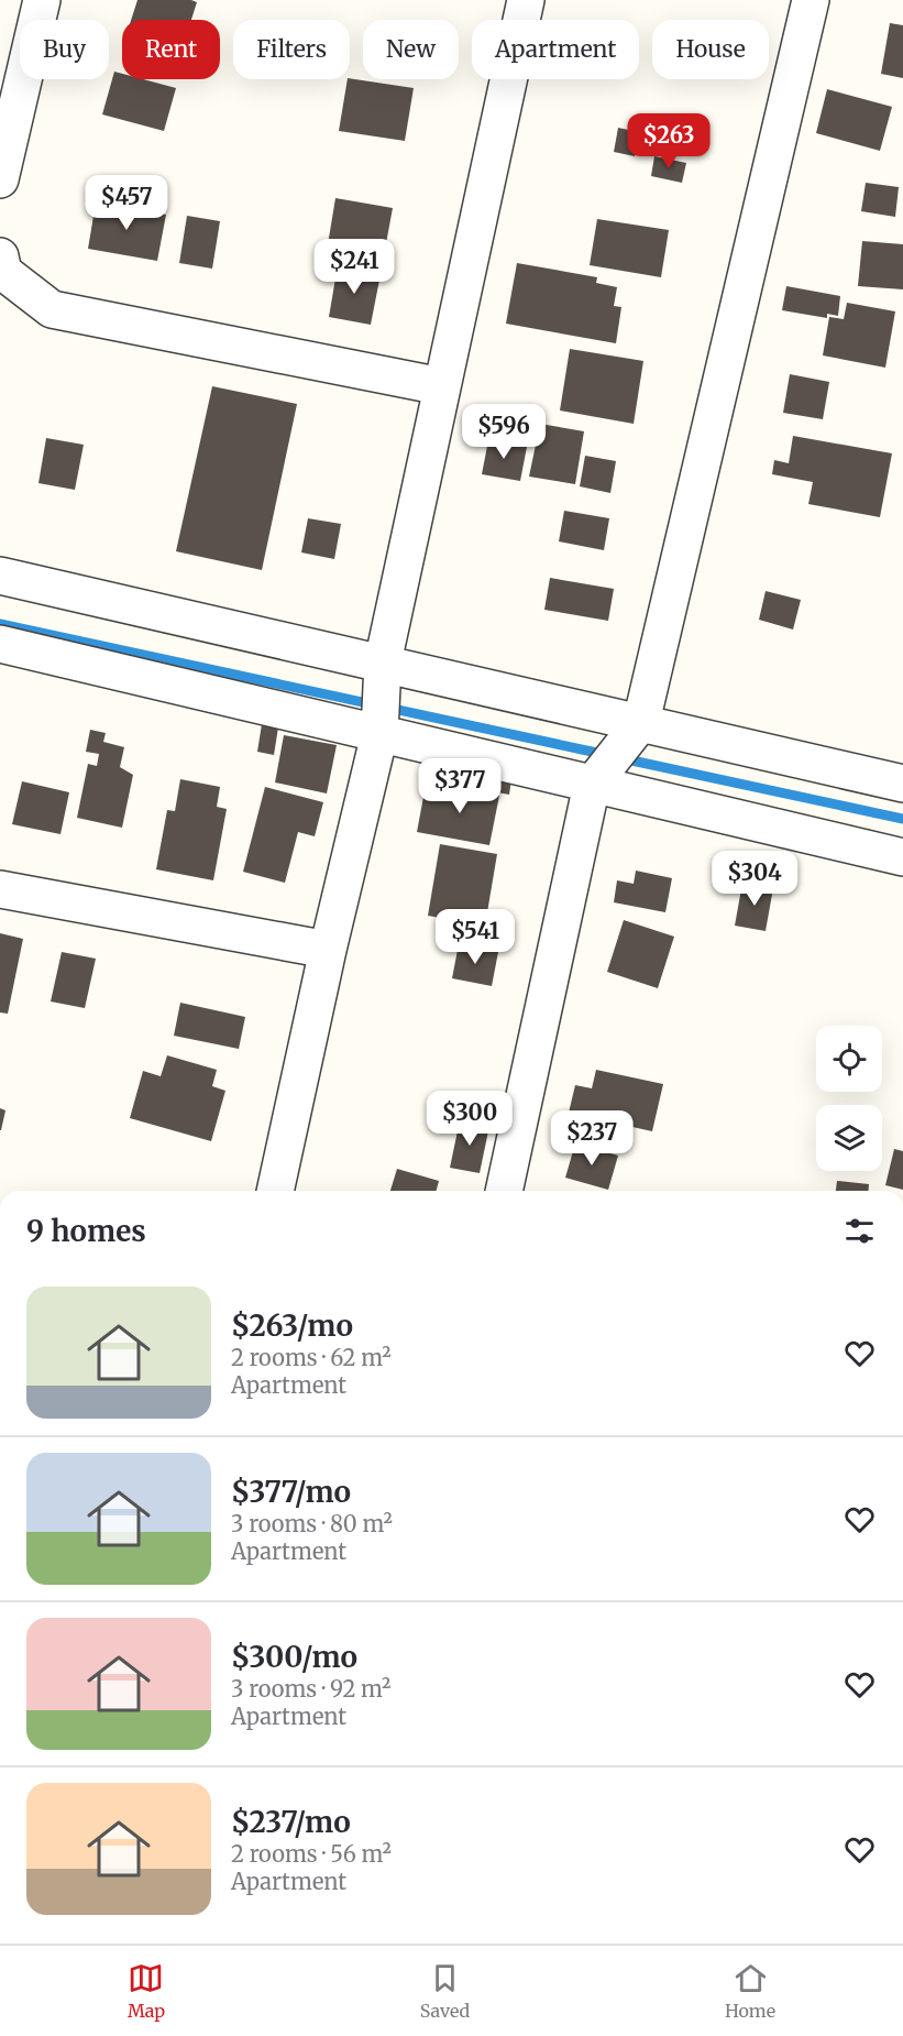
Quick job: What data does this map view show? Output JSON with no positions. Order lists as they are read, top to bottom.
{
  "page": {
    "chip": [
      "Buy",
      "Rent",
      "Filters",
      "New",
      "Apartment",
      "House"
    ],
    "price": [
      "$263",
      "$457",
      "$241",
      "$596",
      "$377",
      "$304",
      "$541",
      "$300",
      "$237"
    ],
    "heading": "9 homes",
    "list": [
      {
        "name": "$263/mo",
        "note": "2 rooms · 62 m² · Apartment"
      },
      {
        "name": "$377/mo",
        "note": "3 rooms · 80 m² · Apartment"
      },
      {
        "name": "$300/mo",
        "note": "3 rooms · 92 m² · Apartment"
      },
      {
        "name": "$237/mo",
        "note": "2 rooms · 56 m² · Apartment"
      }
    ],
    "tabs": ["Map", "Saved", "Home"]
  }
}
